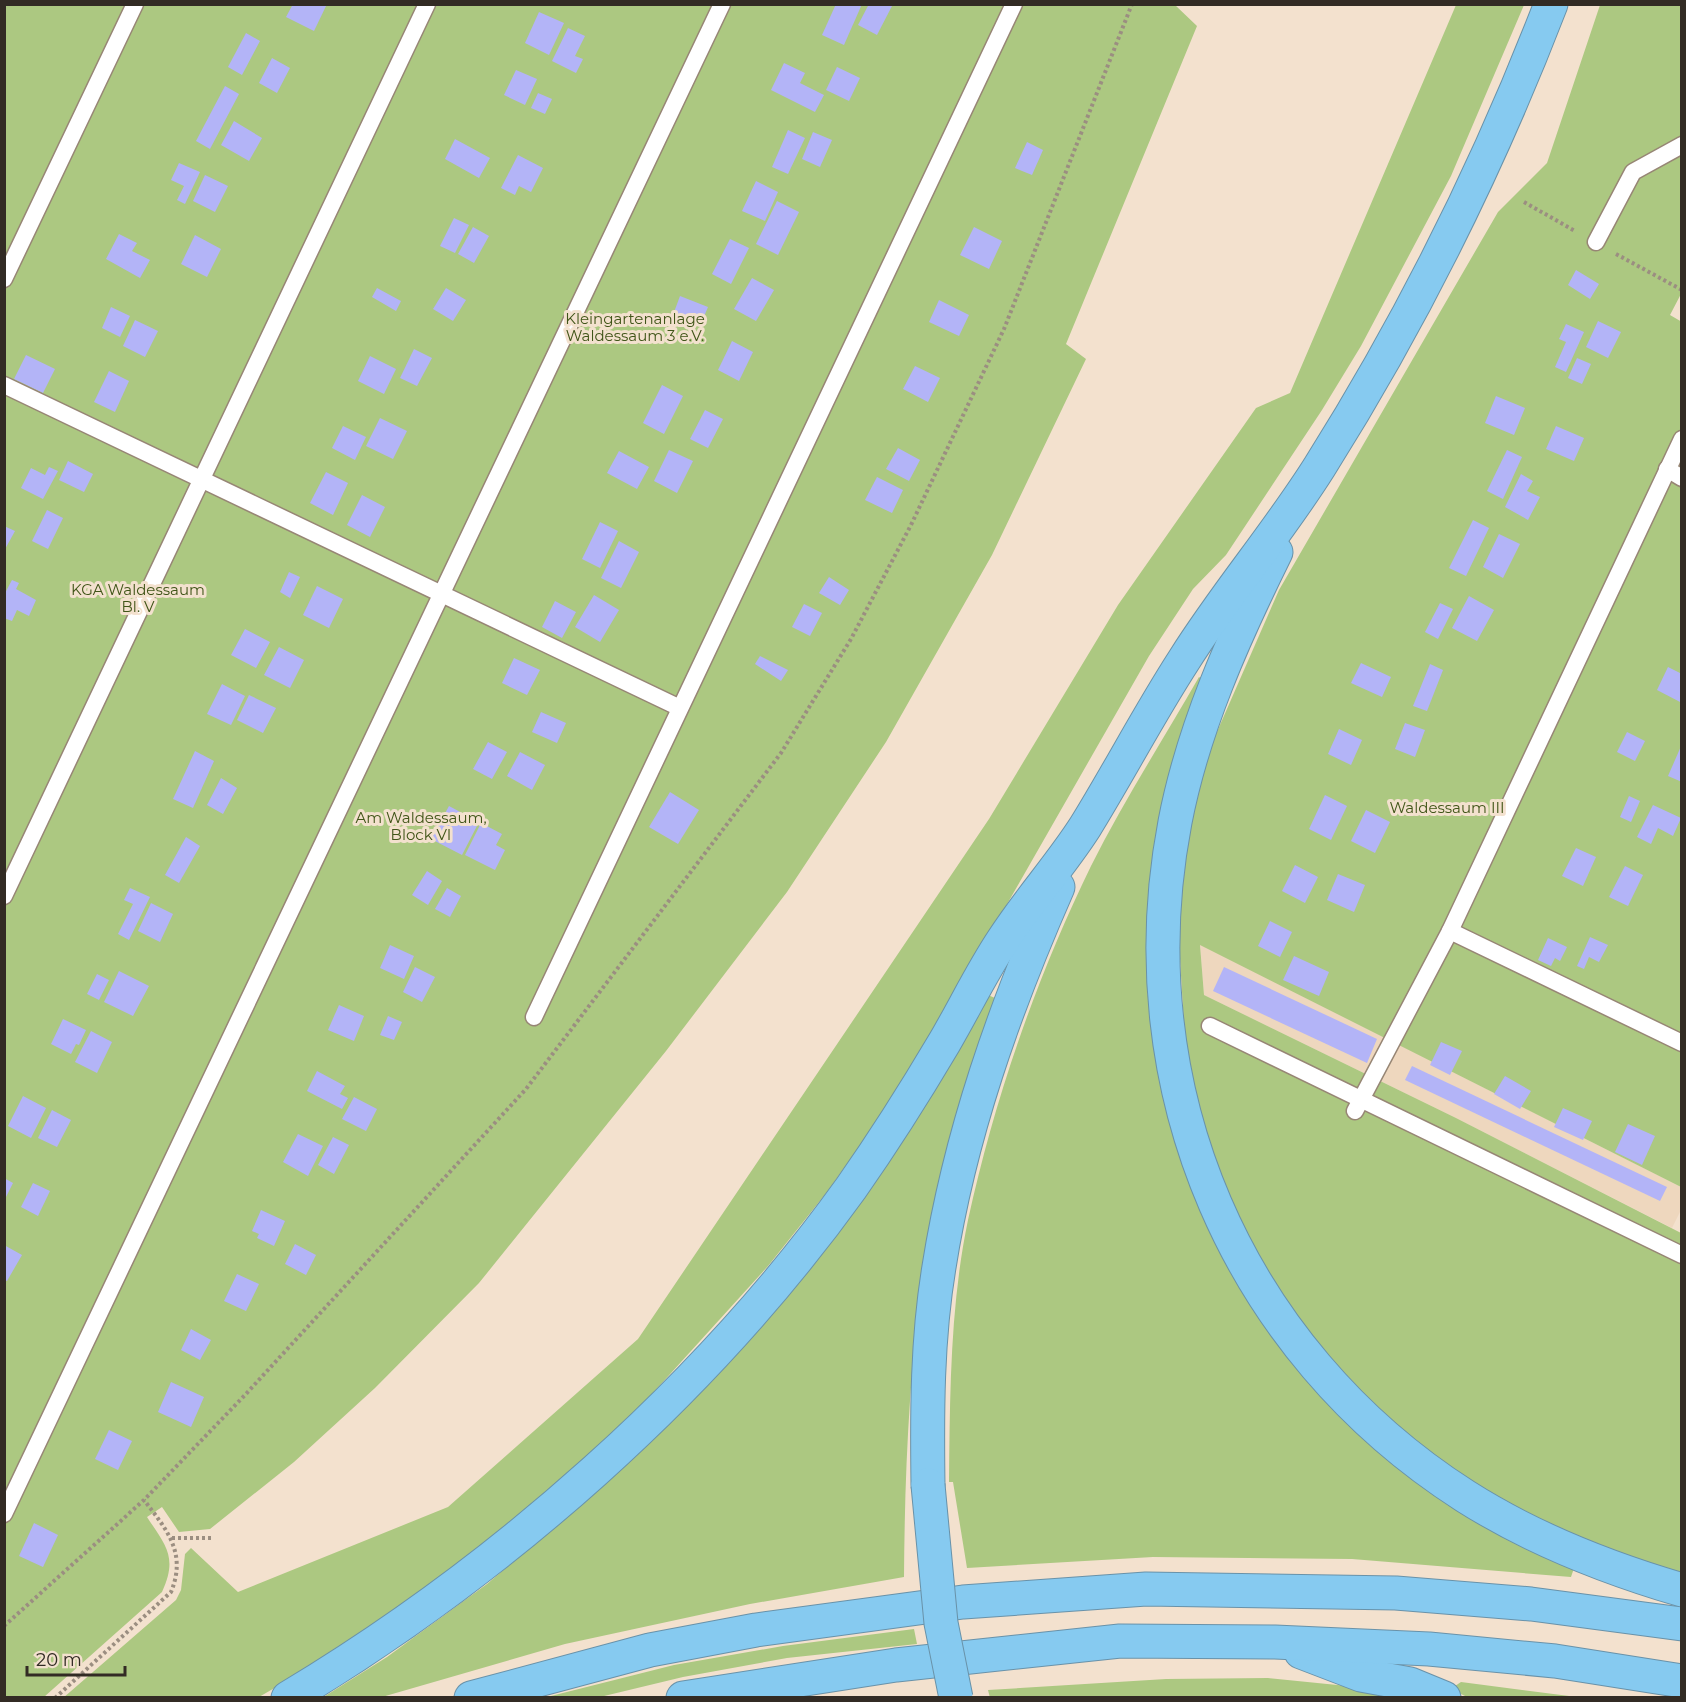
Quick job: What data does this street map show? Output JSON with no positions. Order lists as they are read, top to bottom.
{
  "parks": [
    "Kleingartenanlage Waldessaum 3 e.V.",
    "KGA Waldessaum Bl. V",
    "Waldessaum III",
    "Am Waldessaum, Block VI"
  ],
  "scale_bar": "20 m"
}
